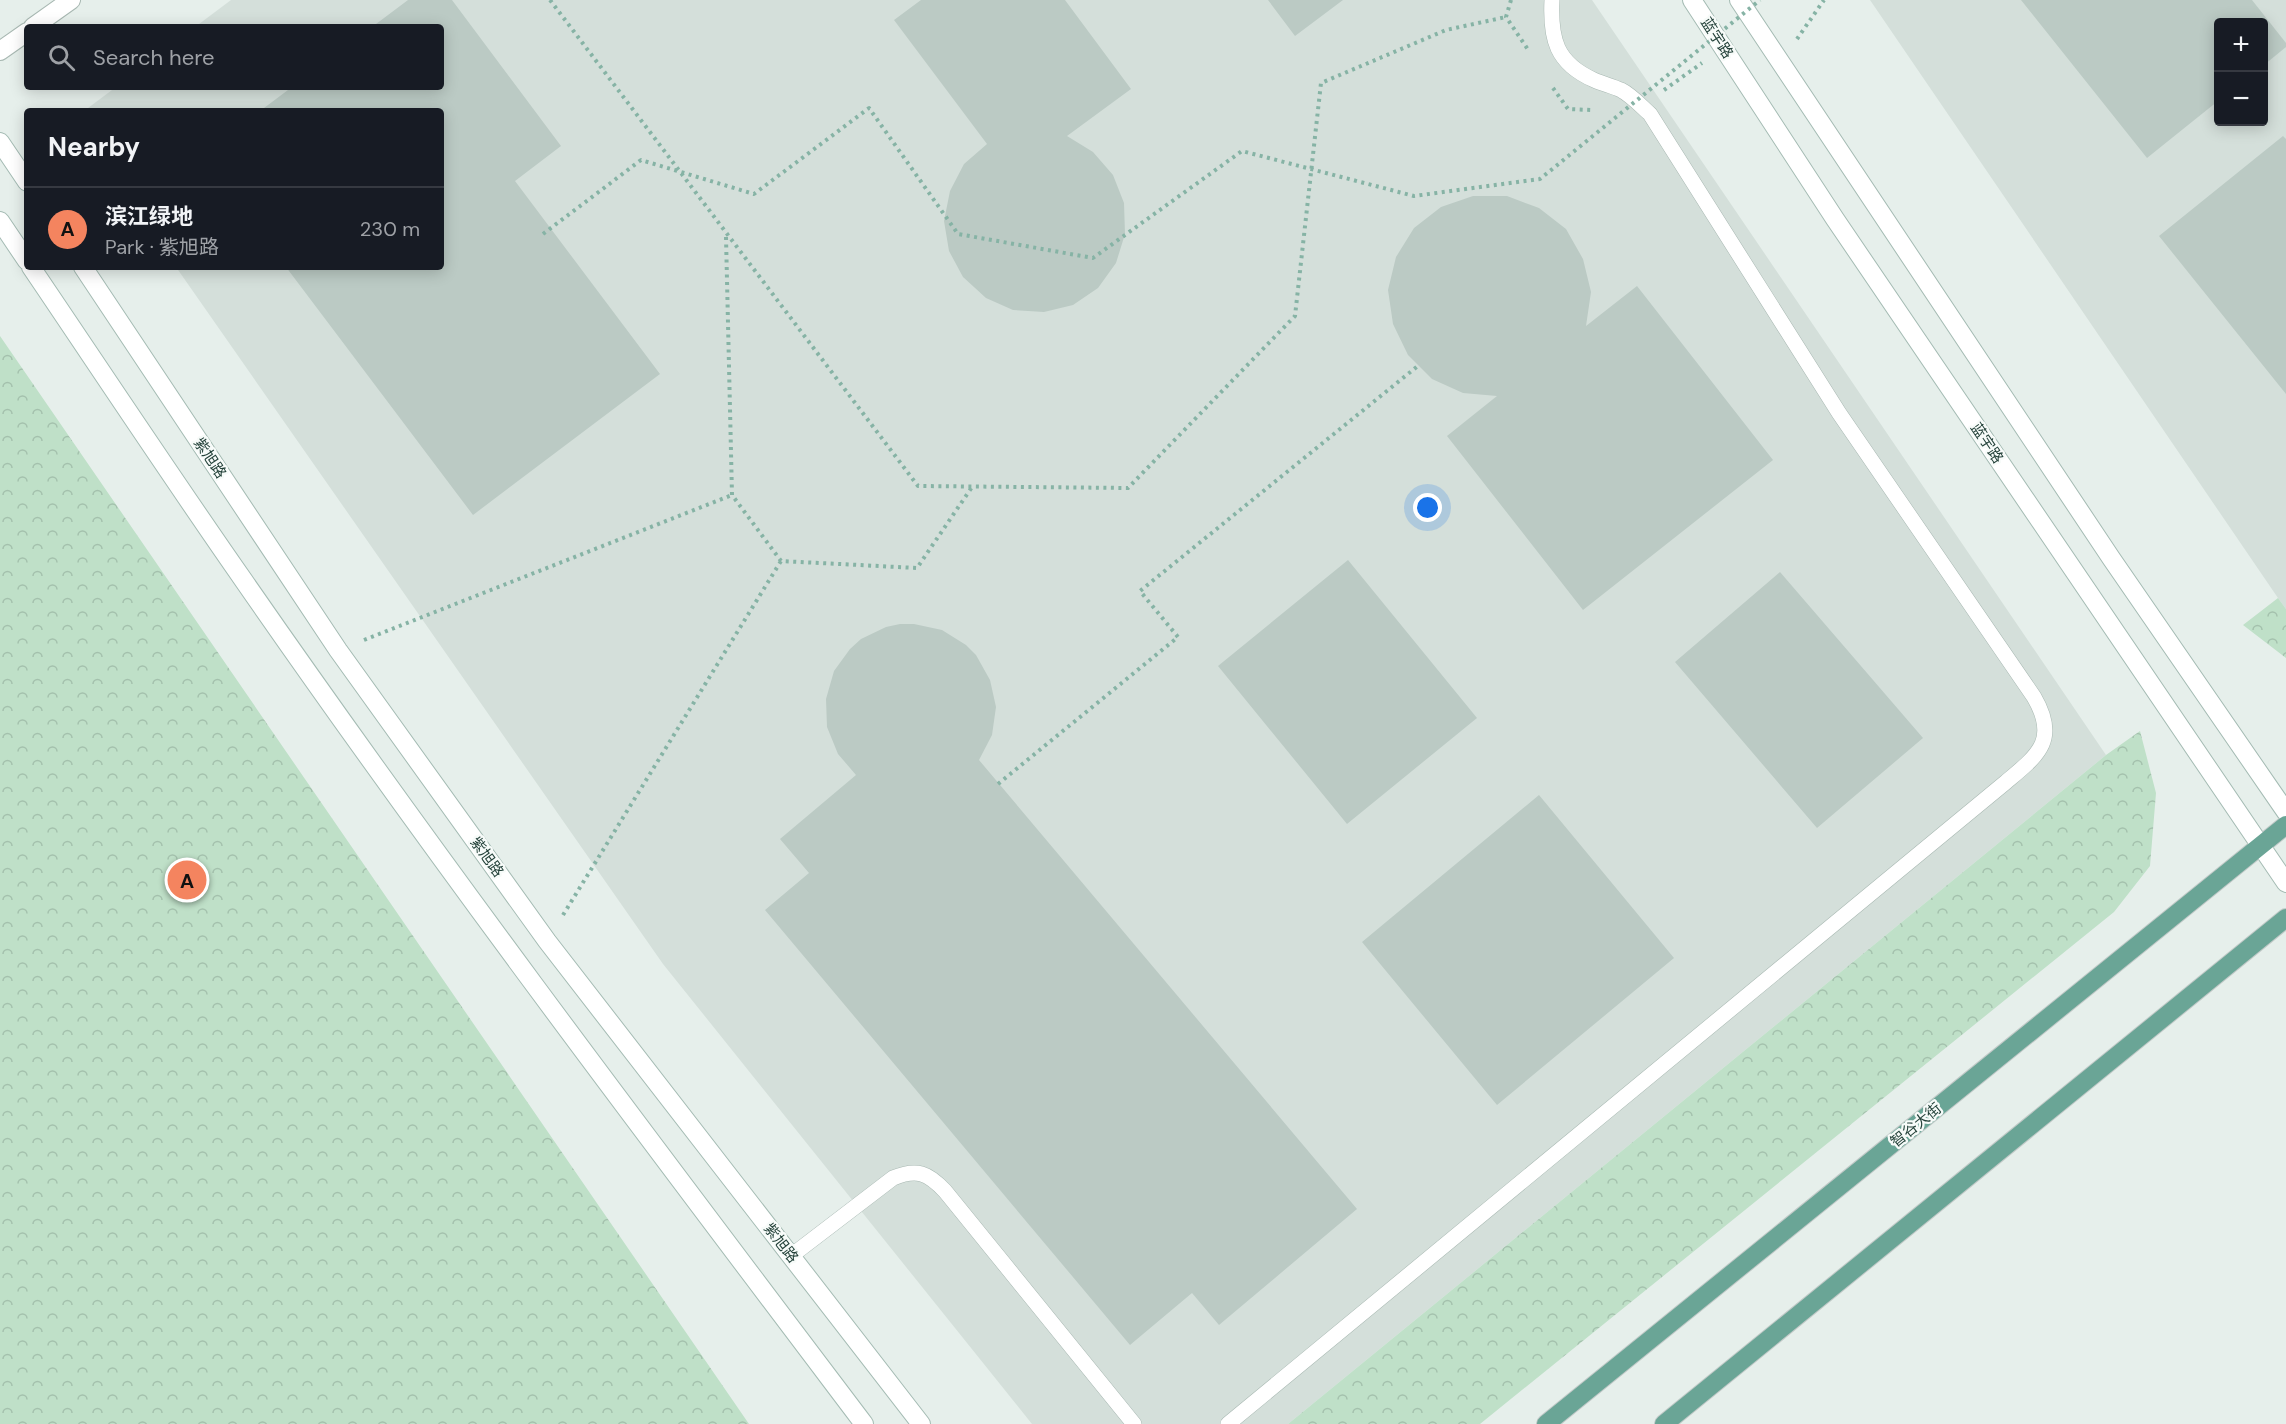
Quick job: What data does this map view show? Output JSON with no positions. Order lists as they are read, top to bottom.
{
  "streets": {
    "main road": ["蓝宇路", "紫旭路", "智谷大街"]
  },
  "crossings": [
    ["蓝宇路", "智谷大街"]
  ],
  "page": {
    "map_buttons": ["+", "−"],
    "search": "Search here",
    "heading": "Nearby",
    "list": [
      {
        "mark": "A",
        "name": "滨江绿地",
        "note": "Park · 紫旭路",
        "value": "230 m"
      }
    ],
    "pins": "A"
  }
}
